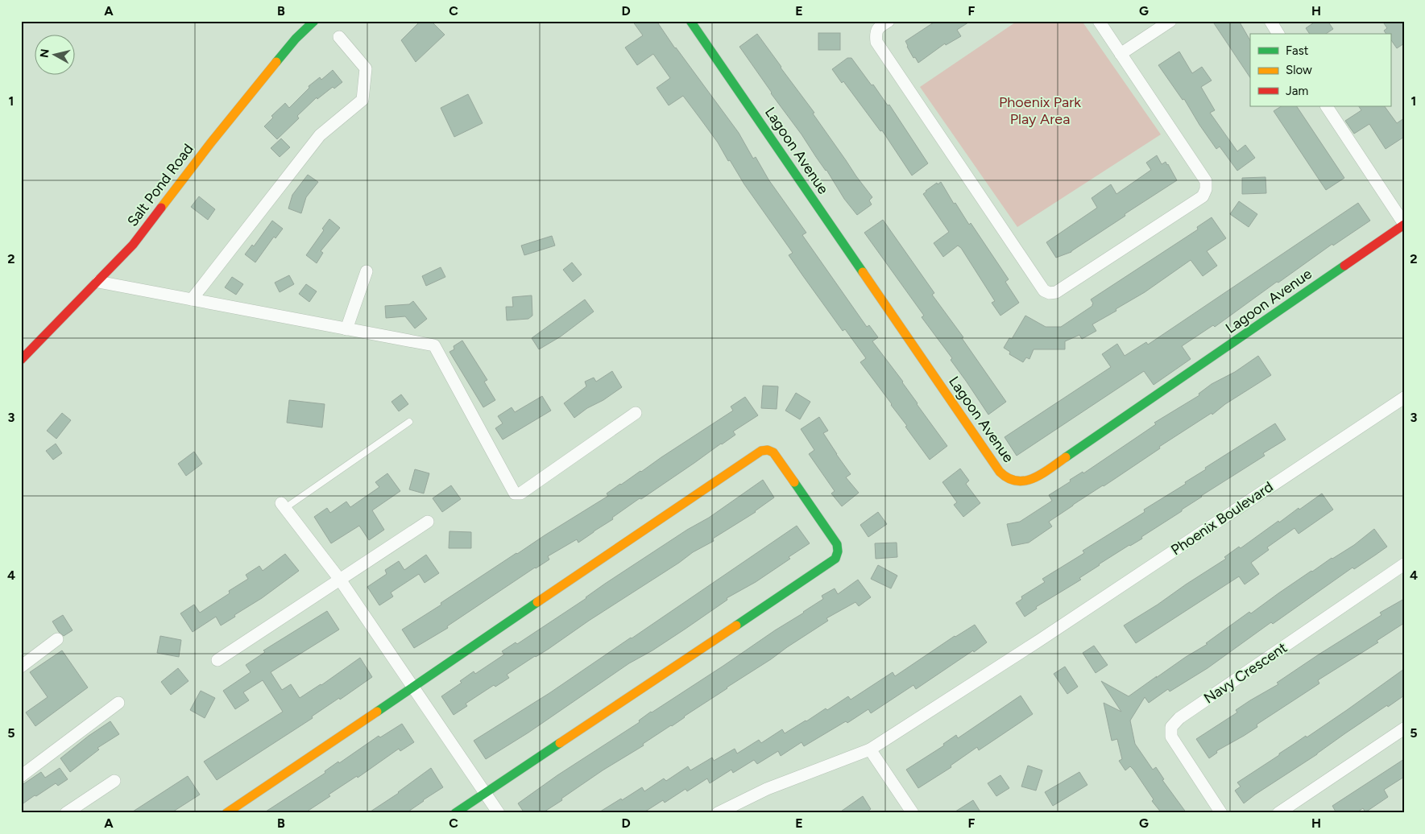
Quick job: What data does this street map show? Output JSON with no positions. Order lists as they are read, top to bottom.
{
  "streets": {
    "street": [
      "Lagoon Avenue",
      "Salt Pond Road",
      "Phoenix Boulevard",
      "Navy Crescent"
    ]
  },
  "parks": ["Phoenix Park Play Area"],
  "legend": ["Fast", "Slow", "Jam"],
  "north": "left",
  "grid": {
    "columns": [
      "A",
      "B",
      "C",
      "D",
      "E",
      "F",
      "G",
      "H"
    ],
    "rows": [
      "1",
      "2",
      "3",
      "4",
      "5"
    ]
  }
}
